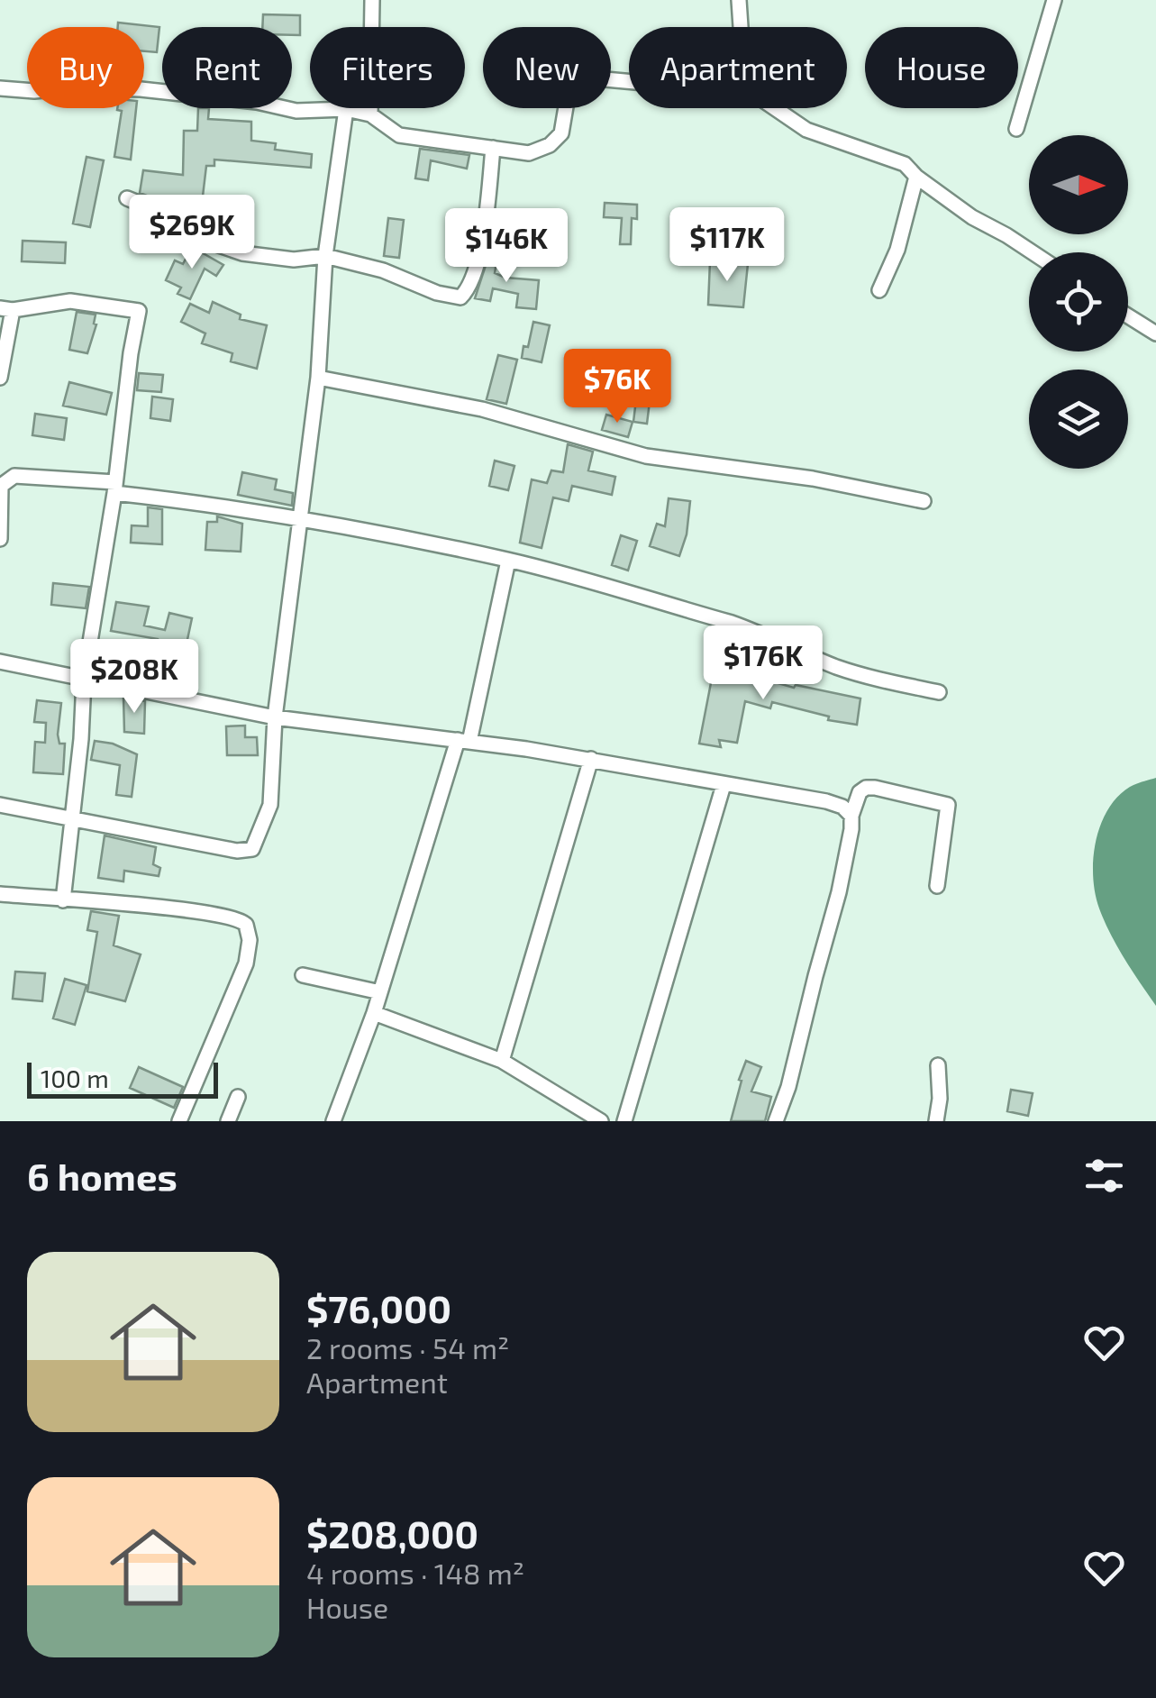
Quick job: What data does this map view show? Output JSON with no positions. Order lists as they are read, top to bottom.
{
  "scale_bar": "100 m",
  "north": "right",
  "page": {
    "chip": [
      "Buy",
      "Rent",
      "Filters",
      "New",
      "Apartment",
      "House"
    ],
    "price": [
      "$269K",
      "$117K",
      "$146K",
      "$76K",
      "$176K",
      "$208K"
    ],
    "scale": "100 m",
    "heading": "6 homes",
    "list": [
      {
        "name": "$76,000",
        "note": "2 rooms · 54 m² · Apartment"
      },
      {
        "name": "$208,000",
        "note": "4 rooms · 148 m² · House"
      }
    ]
  }
}
